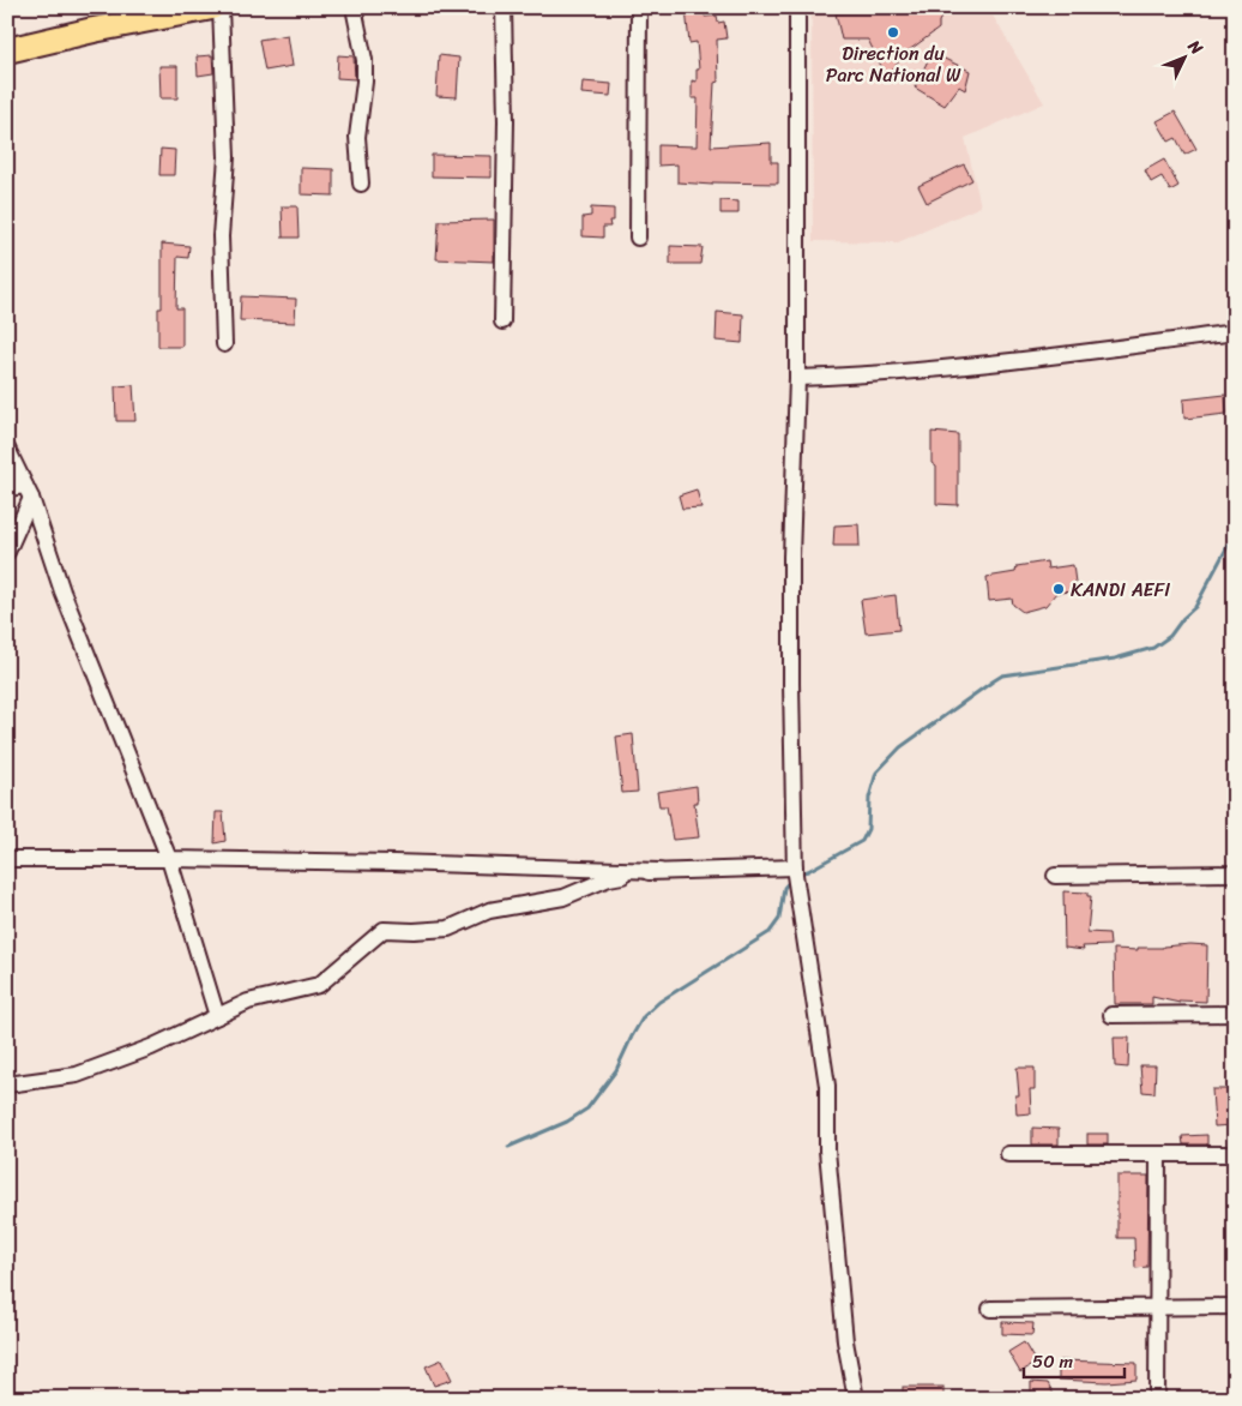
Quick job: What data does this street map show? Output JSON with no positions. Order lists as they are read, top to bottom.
{
  "places": ["Direction du Parc National W", "KANDI AEFI"],
  "scale_bar": "50 m",
  "north": "top right"
}
